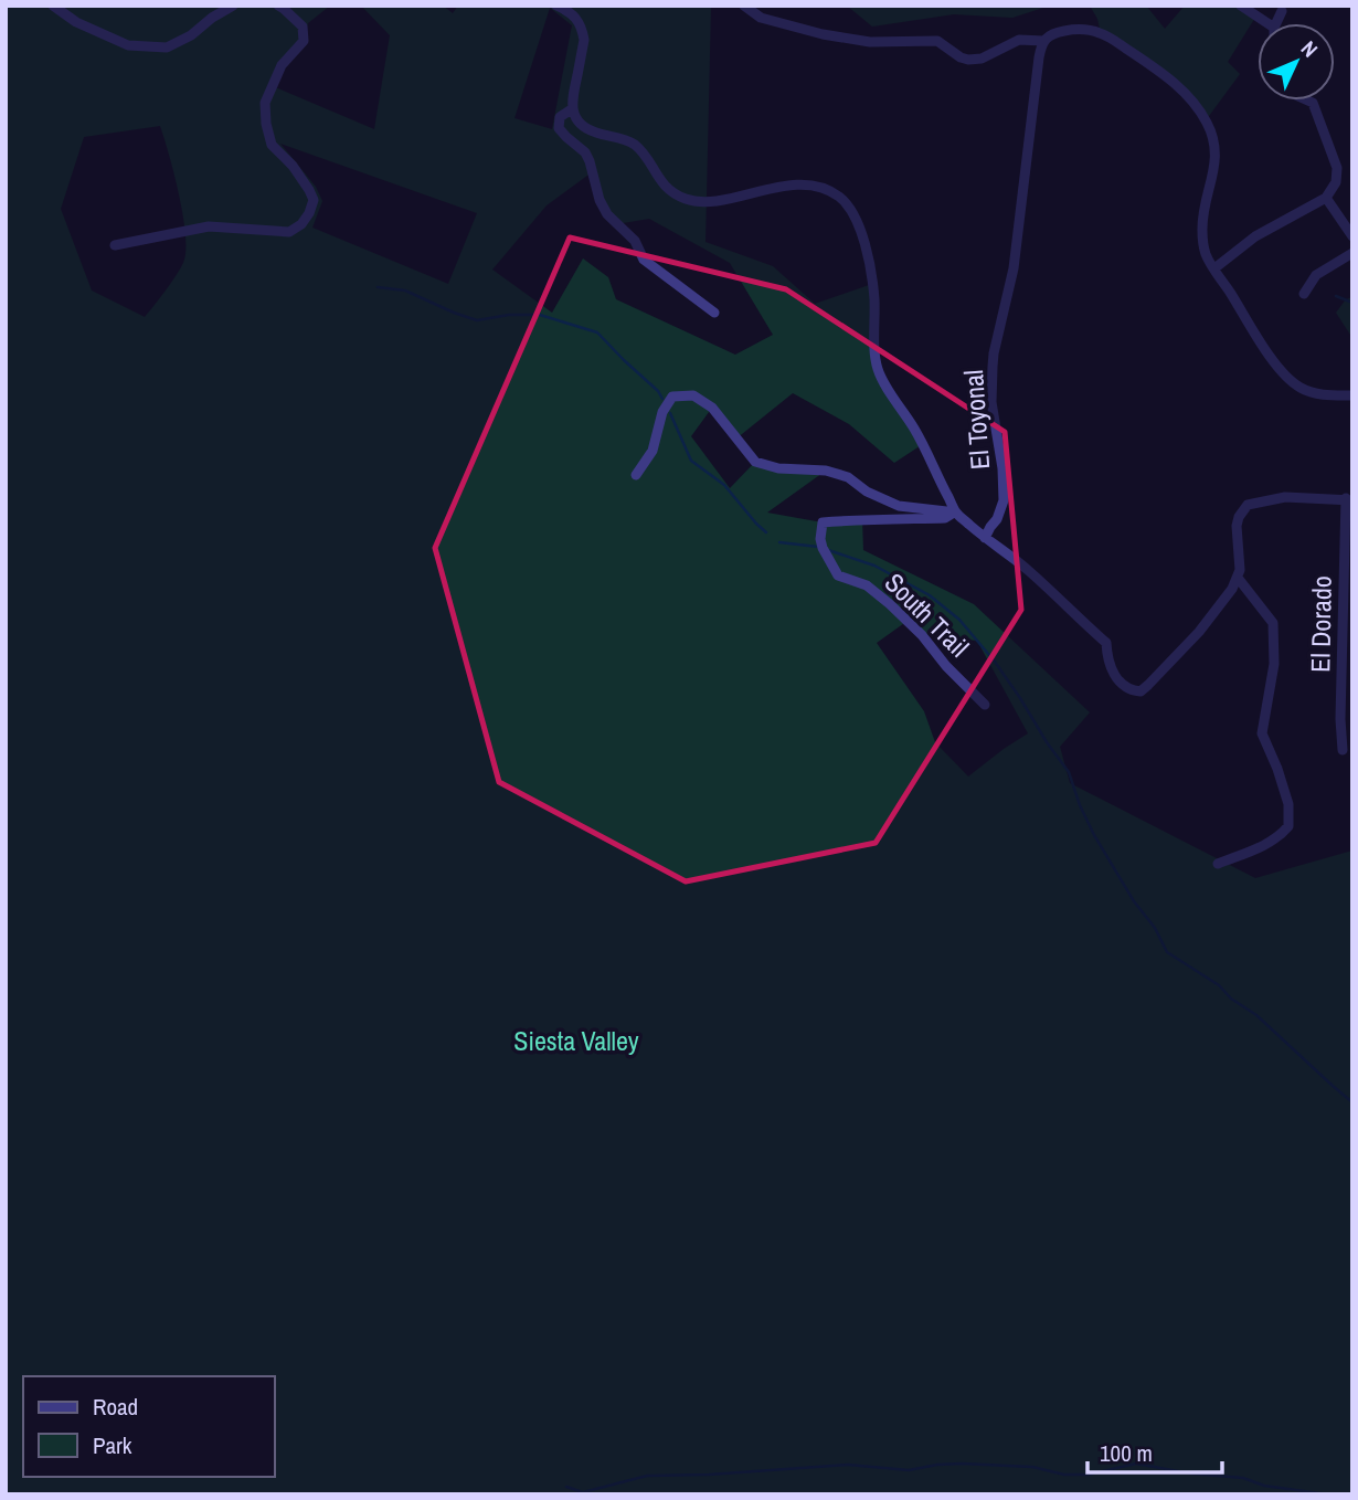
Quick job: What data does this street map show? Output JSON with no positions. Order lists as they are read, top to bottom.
{
  "streets": {
    "street": ["El Toyonal", "South Trail", "El Dorado"]
  },
  "crossings": [
    ["El Toyonal", "South Trail"]
  ],
  "parks": ["Siesta Valley"],
  "legend": ["Road", "Park"],
  "scale_bar": "100 m",
  "north": "top right"
}
